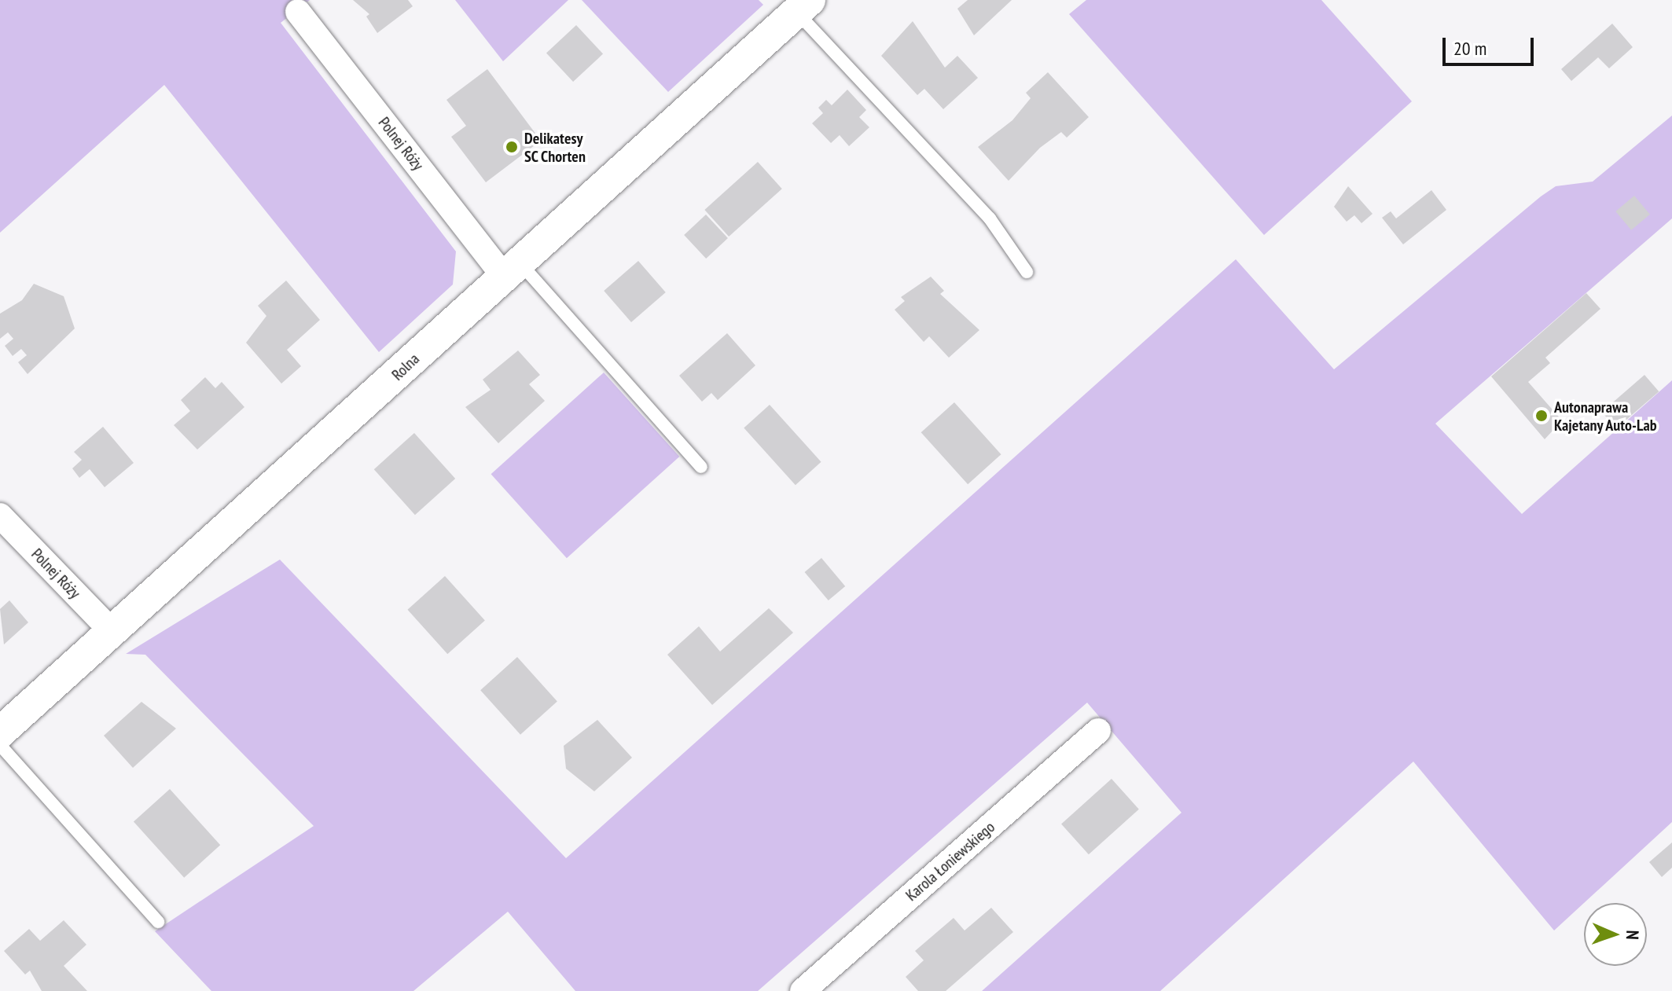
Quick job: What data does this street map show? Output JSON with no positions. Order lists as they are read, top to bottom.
{
  "streets": {
    "street": ["Polnej Róży", "Rolna", "Karola Łoniewskiego"]
  },
  "crossings": [
    ["Polnej Róży", "Rolna"]
  ],
  "places": ["Delikatesy SC Chorten", "Autonaprawa Kajetany Auto-Lab"],
  "scale_bar": "20 m",
  "north": "right"
}
